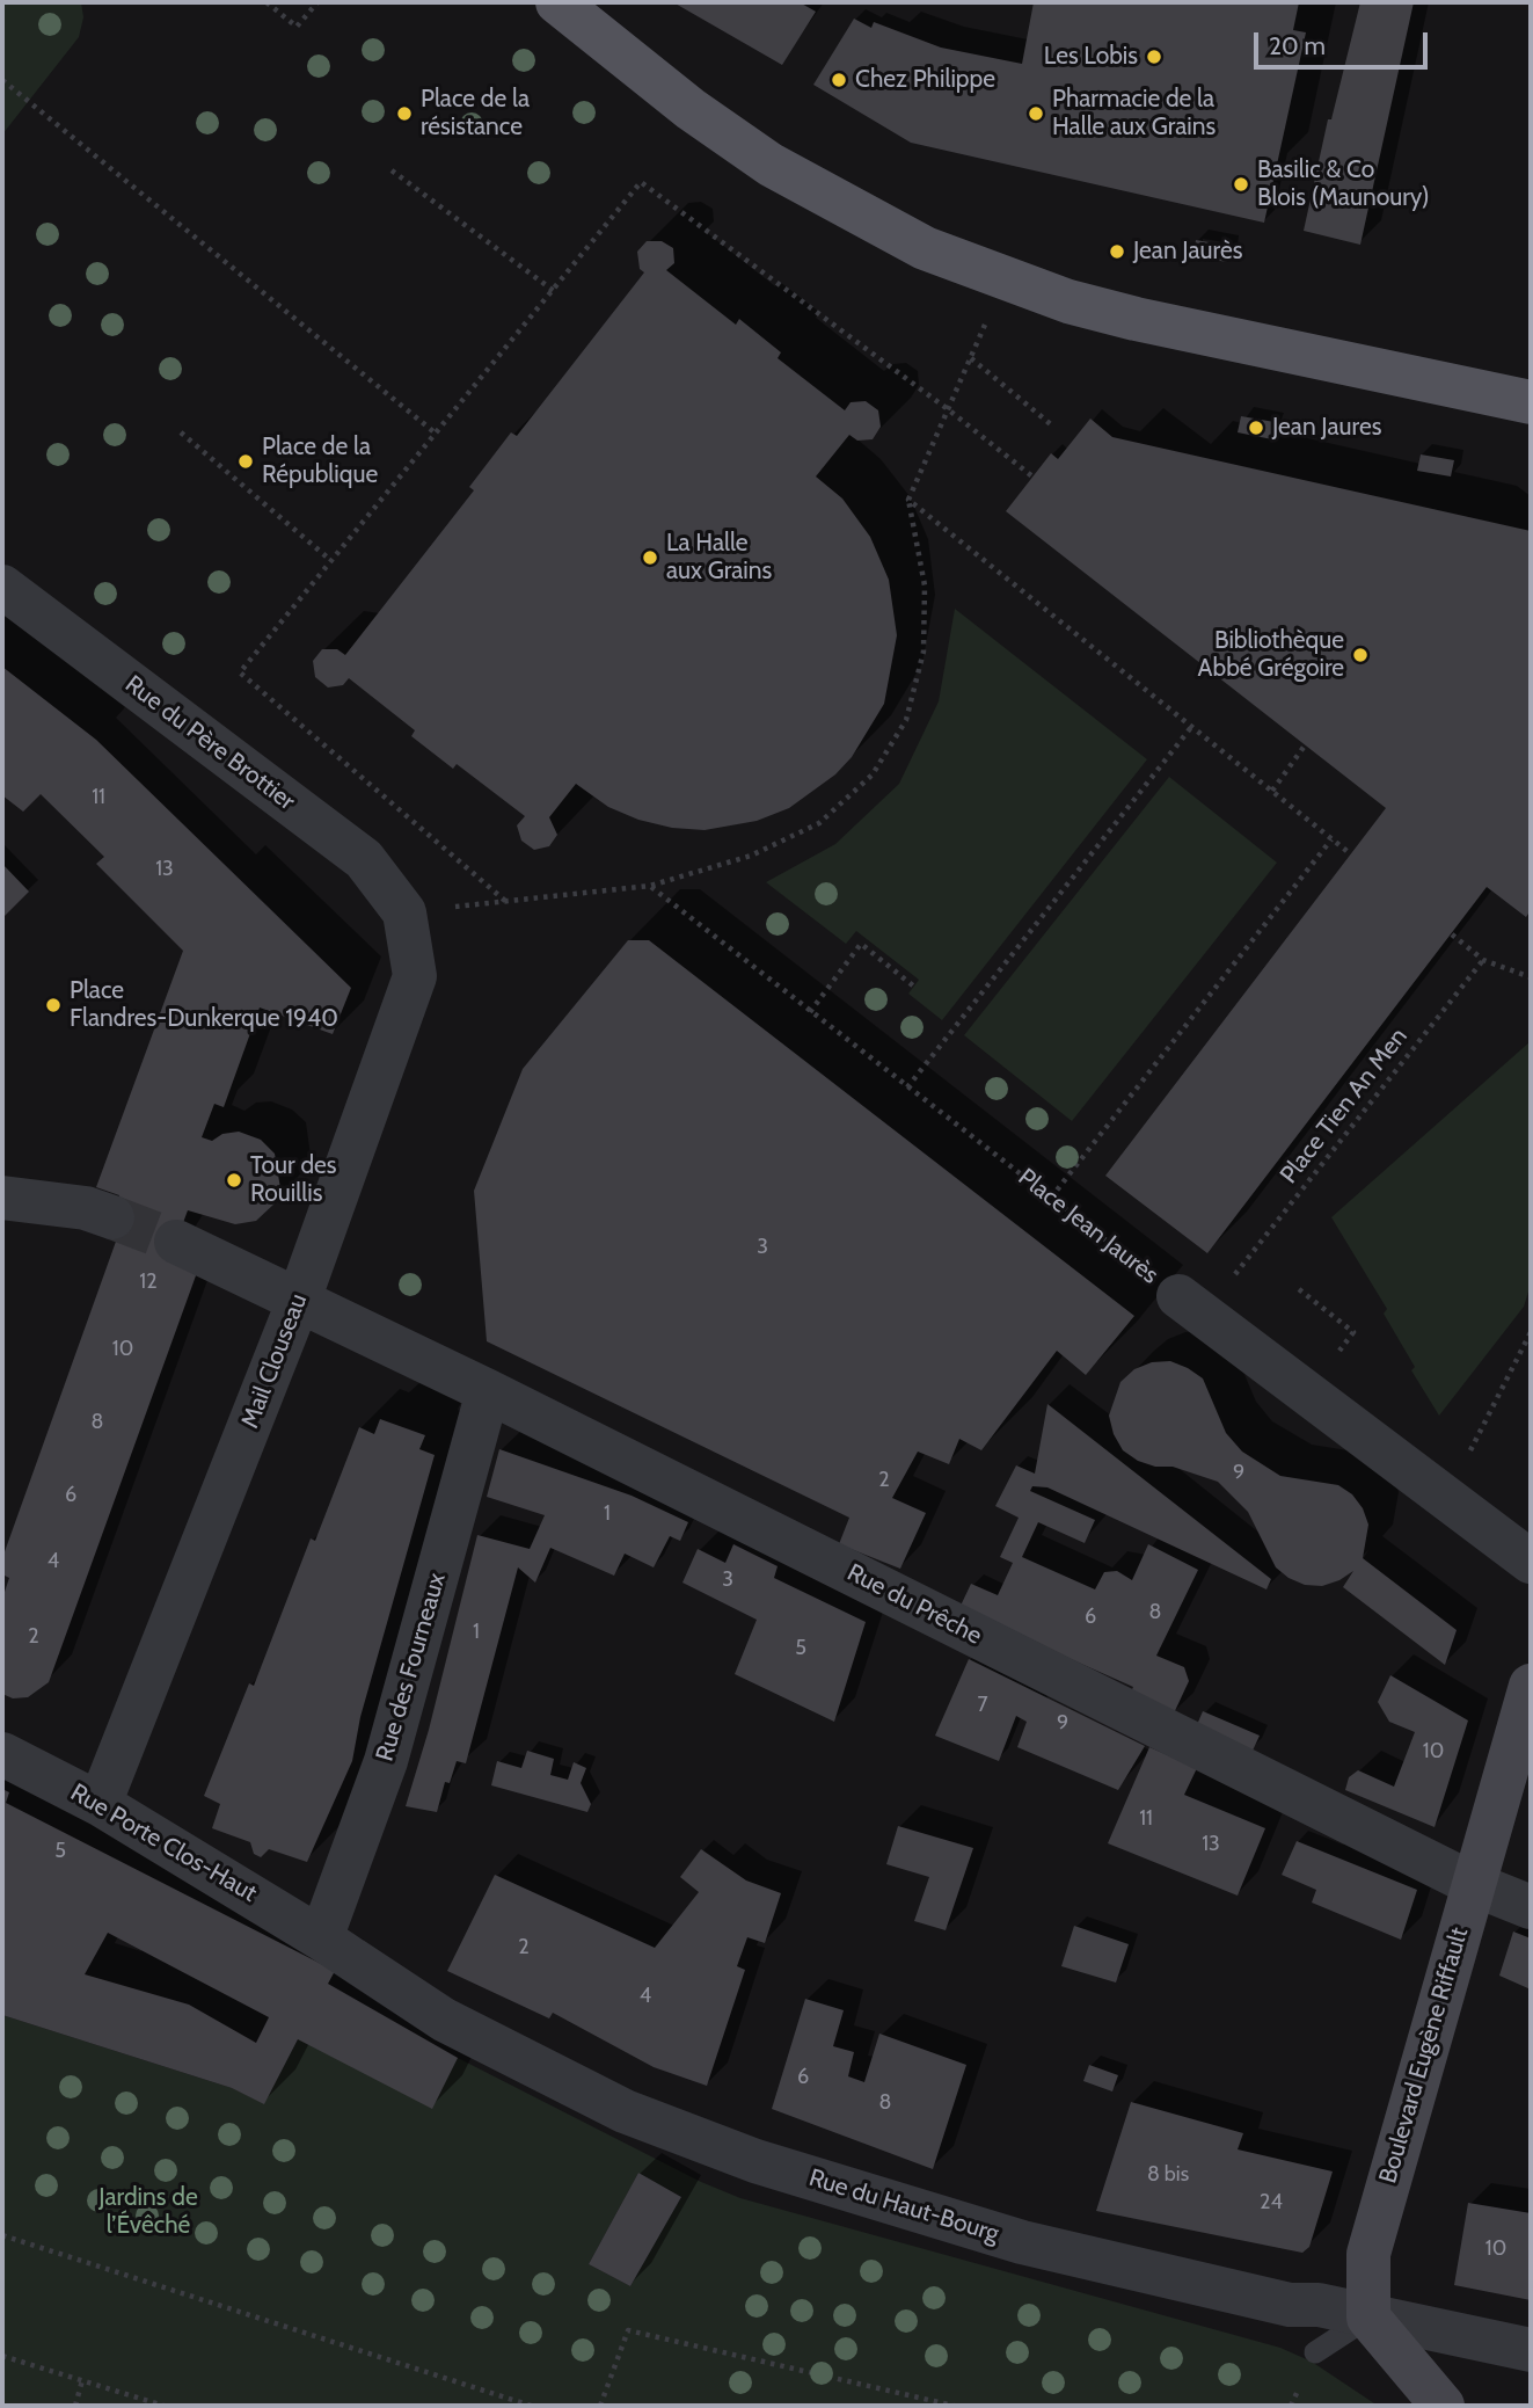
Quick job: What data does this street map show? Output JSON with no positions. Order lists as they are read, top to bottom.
{
  "streets": {
    "street": [
      "Rue du Père Brottier",
      "Mail Clouseau",
      "Rue du Prêche",
      "Rue des Fourneaux",
      "Rue Porte Clos-Haut",
      "Boulevard Eugène Riffault",
      "Rue du Haut-Bourg"
    ],
    "path": ["Place Tien An Men", "Place Jean Jaurès"]
  },
  "crossings": [
    ["Rue du Père Brottier", "Mail Clouseau"],
    ["Place Tien An Men", "Place Jean Jaurès"],
    ["Mail Clouseau", "Rue du Prêche"],
    ["Mail Clouseau", "Rue Porte Clos-Haut"],
    ["Rue du Prêche", "Rue des Fourneaux"],
    ["Rue du Prêche", "Boulevard Eugène Riffault"],
    ["Rue des Fourneaux", "Rue Porte Clos-Haut"],
    ["Rue des Fourneaux", "Rue du Haut-Bourg"],
    ["Rue Porte Clos-Haut", "Rue du Haut-Bourg"],
    ["Boulevard Eugène Riffault", "Rue du Haut-Bourg"]
  ],
  "parks": ["Jardins de l’Évêché"],
  "places": [
    "Les Lobis",
    "Chez Philippe",
    "Place de la résistance",
    "Pharmacie de la Halle aux Grains",
    "Basilic & Co Blois (Maunoury)",
    "Jean Jaurès",
    "Jean Jaures",
    "Place de la République",
    "La Halle aux Grains",
    "Bibliothèque Abbé Grégoire",
    "Place Flandres-Dunkerque 1940",
    "Tour des Rouillis"
  ],
  "house_numbers": [
    "11",
    "13",
    "3",
    "12",
    "10",
    "8",
    "9",
    "2",
    "6",
    "1",
    "4",
    "3",
    "8",
    "6",
    "1",
    "2",
    "5",
    "7",
    "9",
    "10",
    "11",
    "13",
    "5",
    "2",
    "4",
    "6",
    "8",
    "8 bis",
    "24",
    "10"
  ],
  "scale_bar": "20 m"
}
